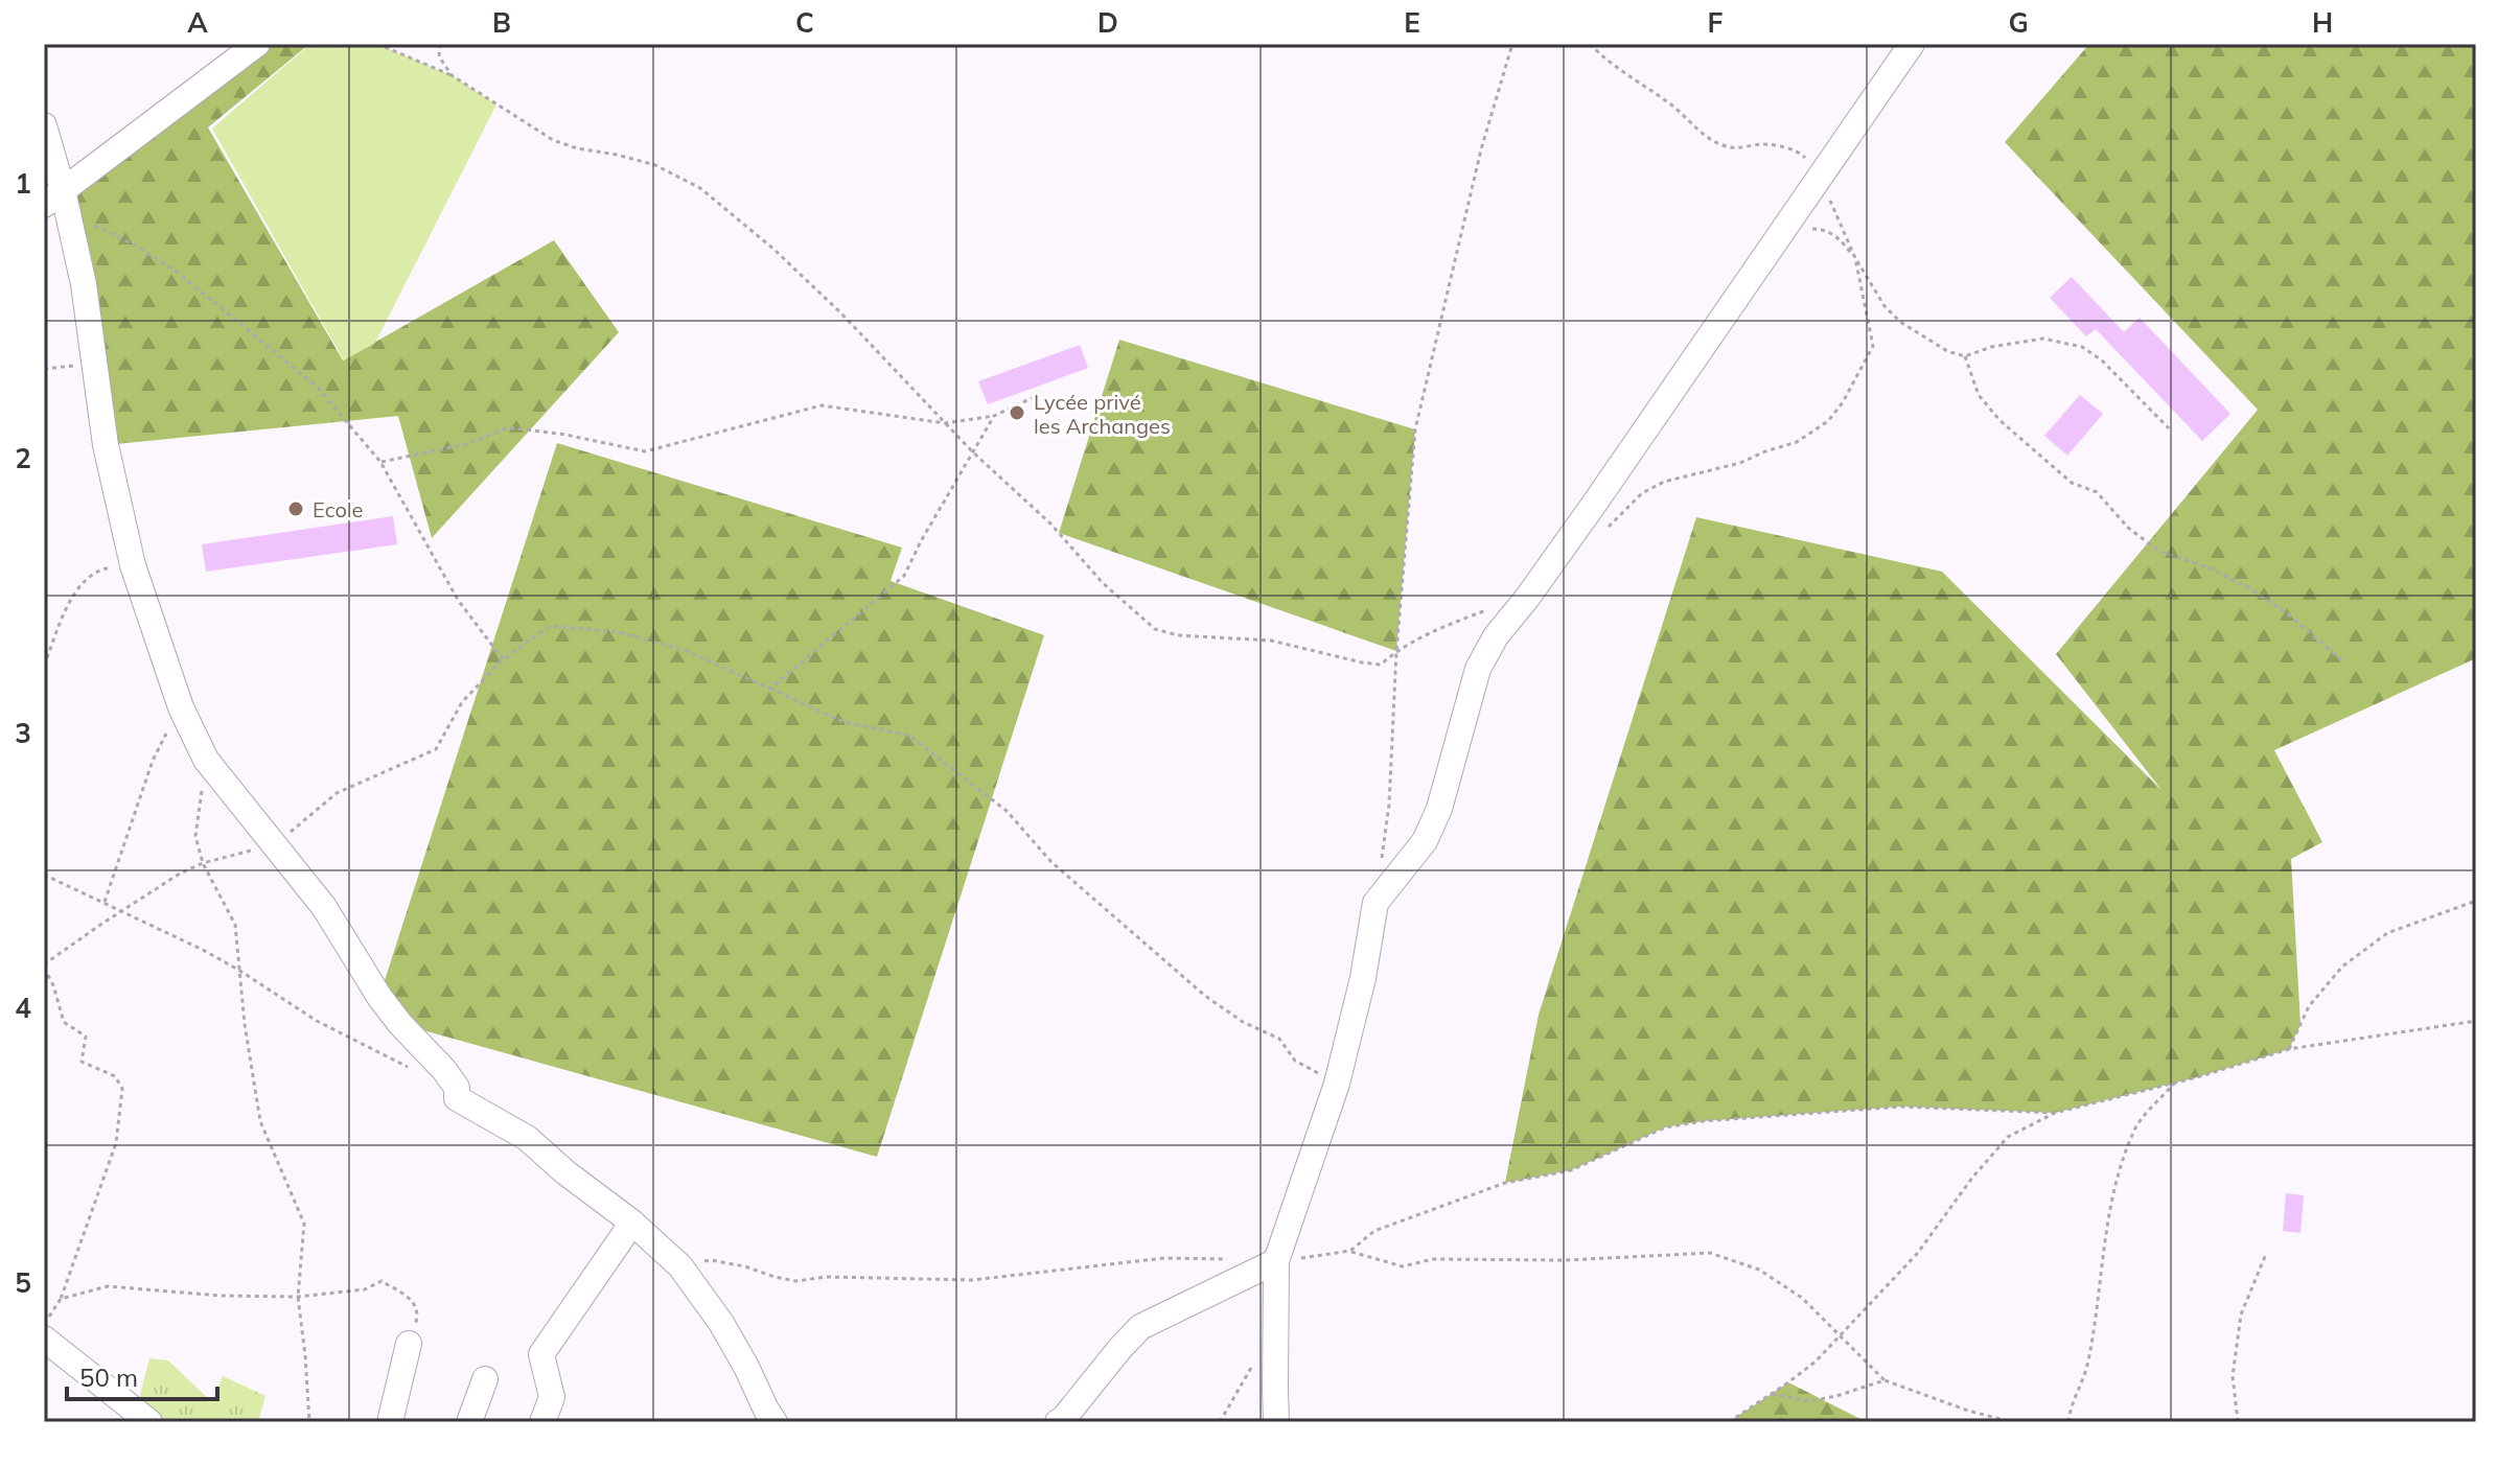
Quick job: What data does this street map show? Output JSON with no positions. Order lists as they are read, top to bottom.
{
  "places": ["Lycée privé les Archanges", "Ecole"],
  "scale_bar": "50 m",
  "grid": {
    "columns": [
      "A",
      "B",
      "C",
      "D",
      "E",
      "F",
      "G",
      "H"
    ],
    "rows": [
      "1",
      "2",
      "3",
      "4",
      "5"
    ]
  }
}
